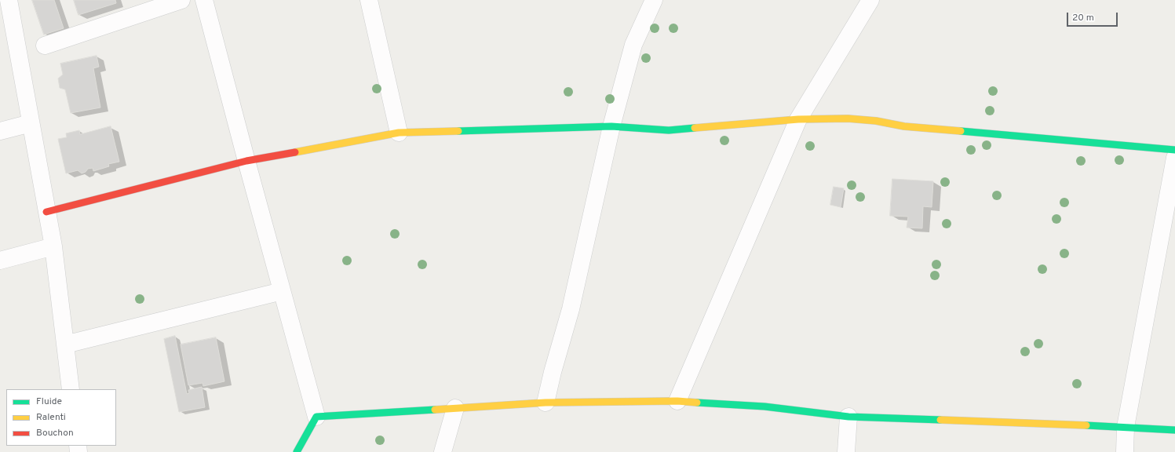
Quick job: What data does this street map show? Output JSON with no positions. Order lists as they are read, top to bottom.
{
  "legend": ["Fluide", "Ralenti", "Bouchon"],
  "scale_bar": "20 m"
}
